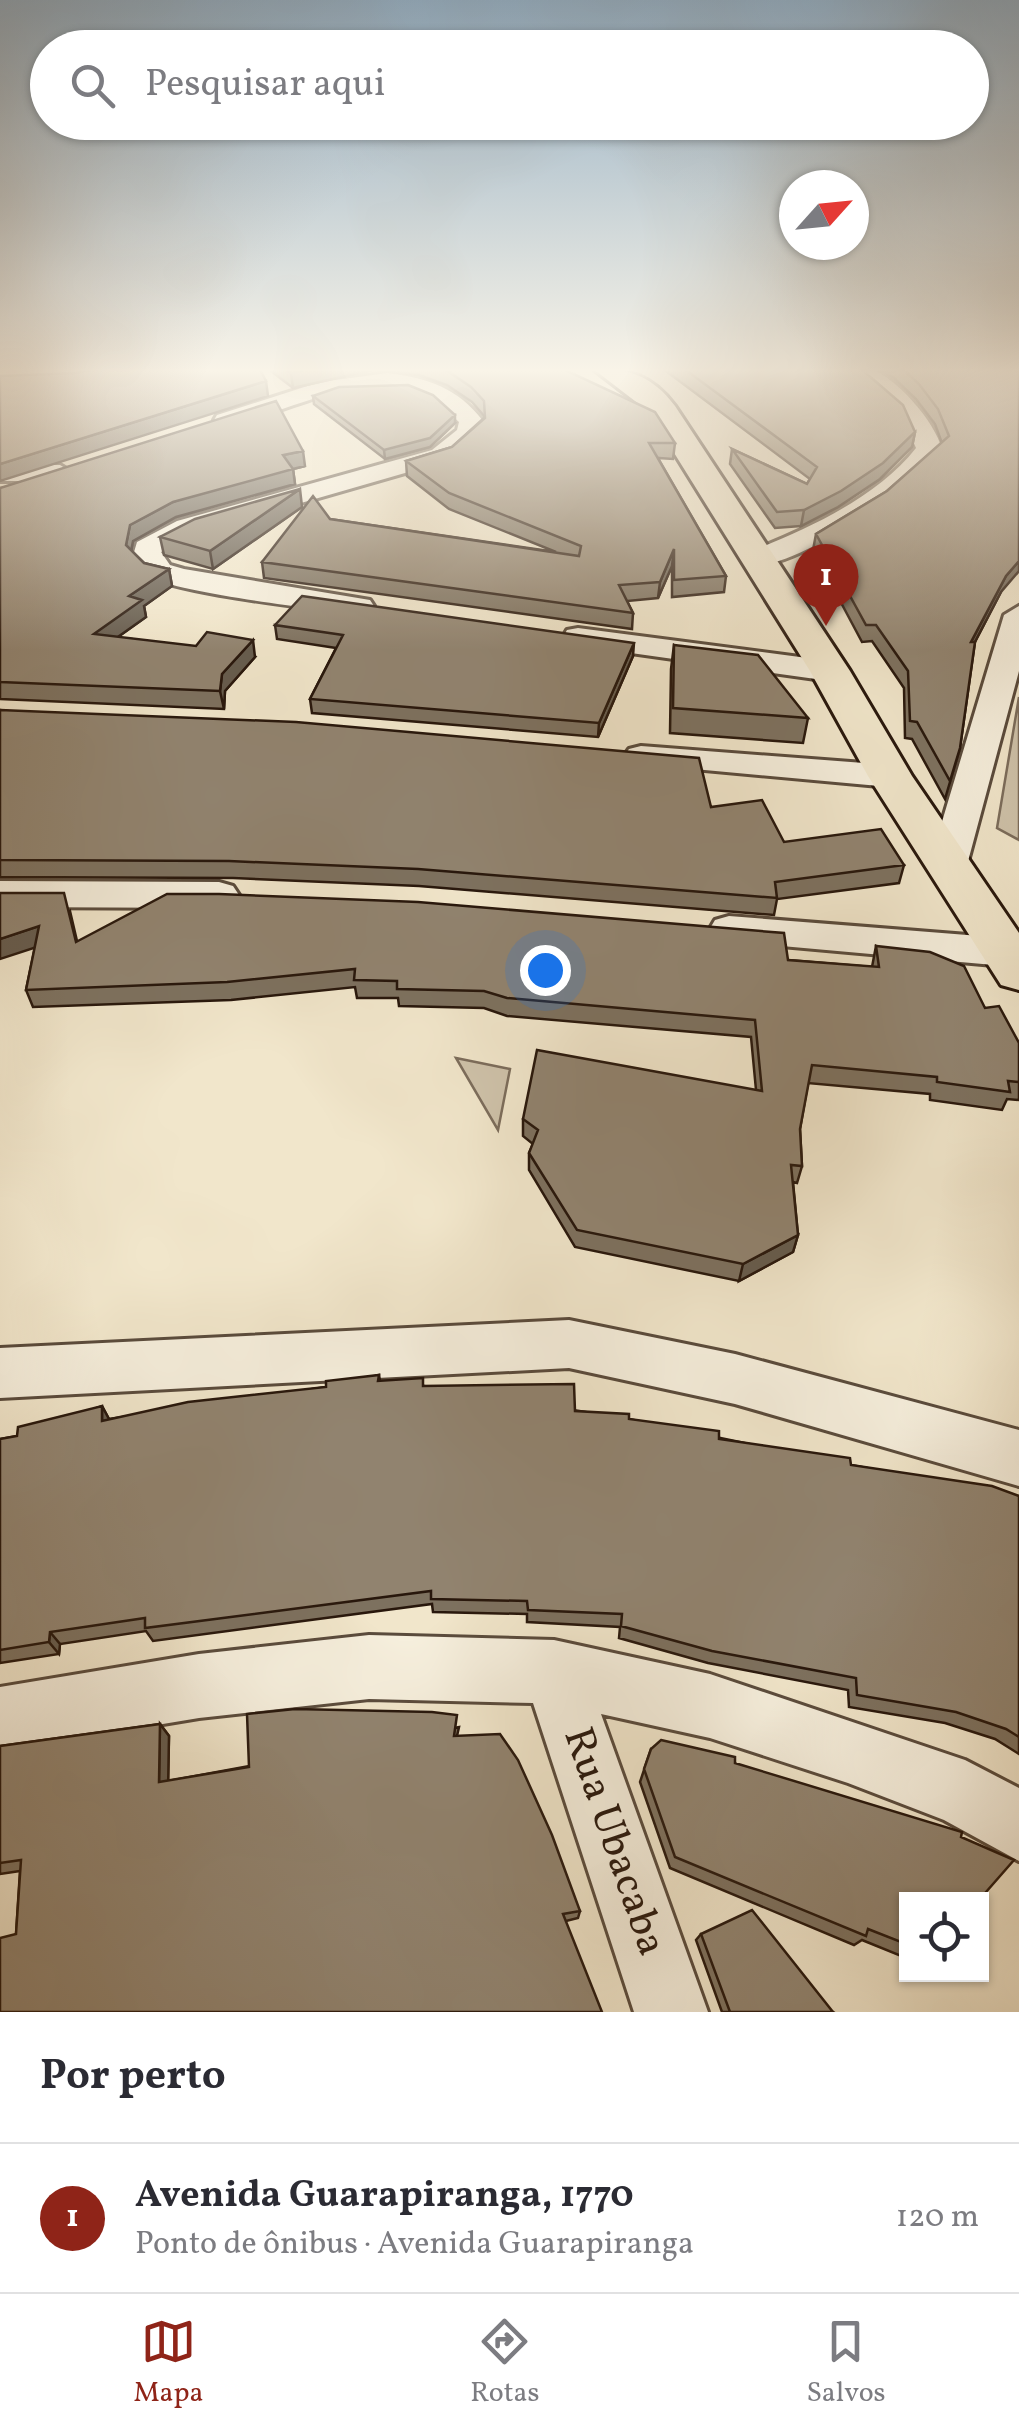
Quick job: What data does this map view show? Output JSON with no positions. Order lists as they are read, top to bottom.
{
  "streets": {
    "street": ["Rua Ubacaba"]
  },
  "north": "top right",
  "page": {
    "search": "Pesquisar aqui",
    "pins": "1",
    "heading": "Por perto",
    "list": [
      {
        "mark": "1",
        "name": "Avenida Guarapiranga, 1770",
        "note": "Ponto de ônibus · Avenida Guarapiranga",
        "value": "120 m"
      }
    ],
    "nav": ["Mapa", "Rotas", "Salvos"]
  }
}
